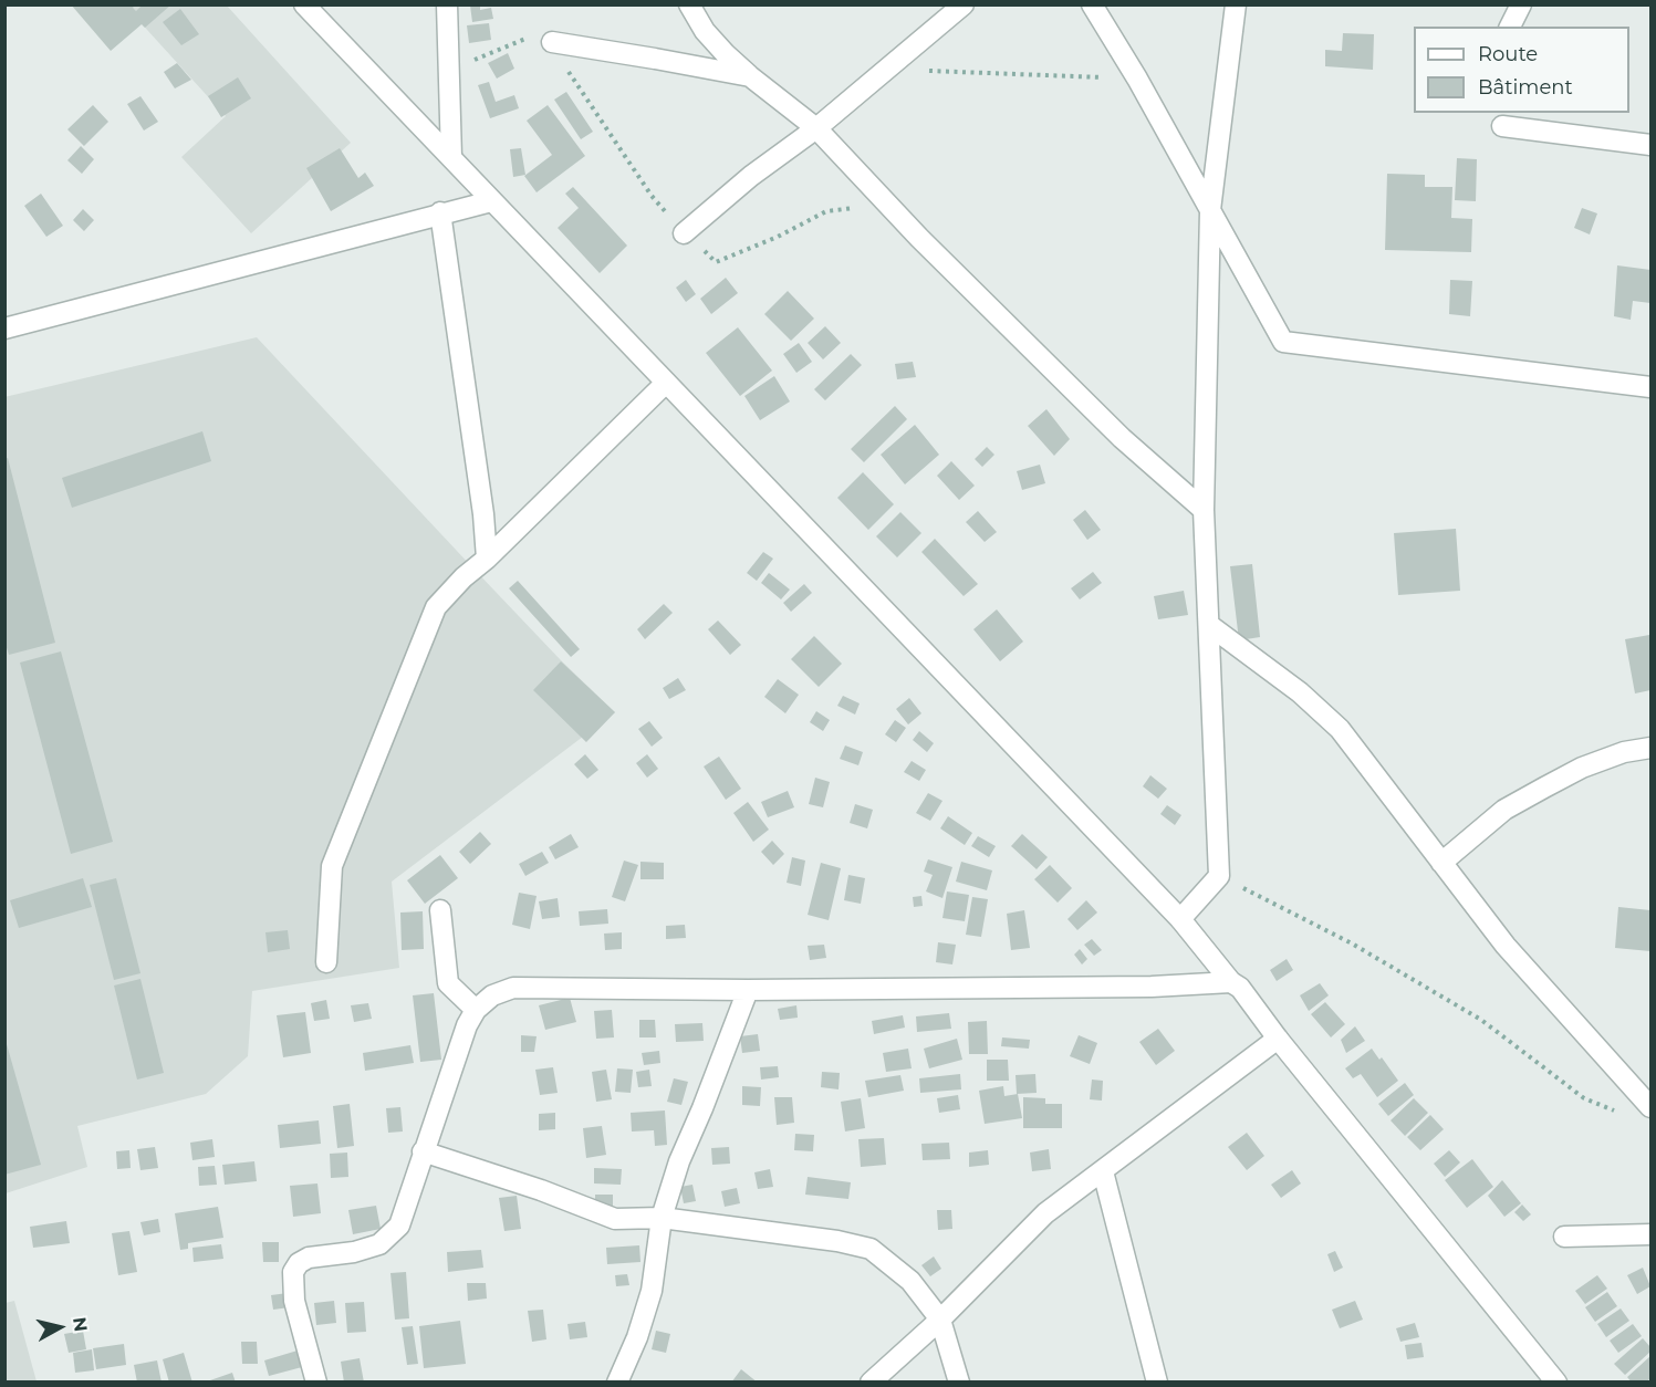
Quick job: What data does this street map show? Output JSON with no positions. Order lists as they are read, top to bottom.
{
  "legend": ["Route", "Bâtiment"],
  "north": "right"
}
